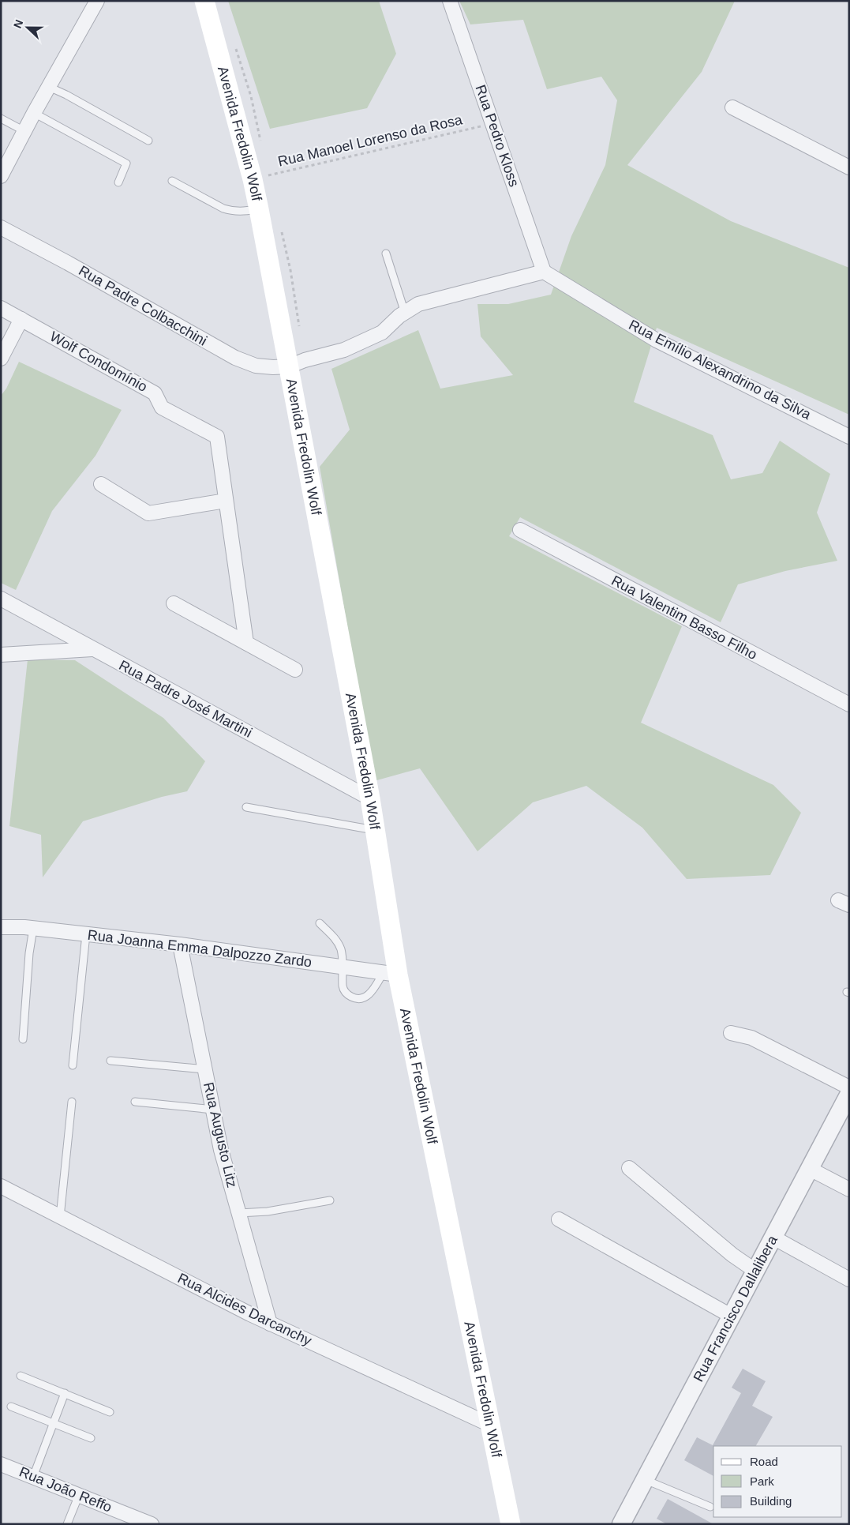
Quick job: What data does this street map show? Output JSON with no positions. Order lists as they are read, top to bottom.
{
  "streets": {
    "main road": ["Avenida Fredolin Wolf"],
    "street": [
      "Rua Pedro Kloss",
      "Rua Padre Colbacchini",
      "Wolf Condomínio",
      "Rua Emílio Alexandrino da Silva",
      "Rua Valentim Basso Filho",
      "Rua Padre José Martini",
      "Rua Joanna Emma Dalpozzo Zardo",
      "Rua Augusto Litz",
      "Rua Francisco Dallalibera",
      "Rua Alcides Darcanchy",
      "Rua João Reffo"
    ],
    "path": ["Rua Manoel Lorenso da Rosa"]
  },
  "crossings": [
    ["Avenida Fredolin Wolf", "Rua Manoel Lorenso da Rosa"],
    ["Avenida Fredolin Wolf", "Rua Padre Colbacchini"],
    ["Avenida Fredolin Wolf", "Rua Padre José Martini"],
    ["Avenida Fredolin Wolf", "Rua Joanna Emma Dalpozzo Zardo"],
    ["Avenida Fredolin Wolf", "Rua Alcides Darcanchy"],
    ["Rua Pedro Kloss", "Rua Manoel Lorenso da Rosa"],
    ["Rua Pedro Kloss", "Rua Emílio Alexandrino da Silva"],
    ["Rua Joanna Emma Dalpozzo Zardo", "Rua Augusto Litz"],
    ["Rua Augusto Litz", "Rua Alcides Darcanchy"]
  ],
  "legend": ["Road", "Park", "Building"],
  "north": "left"
}
